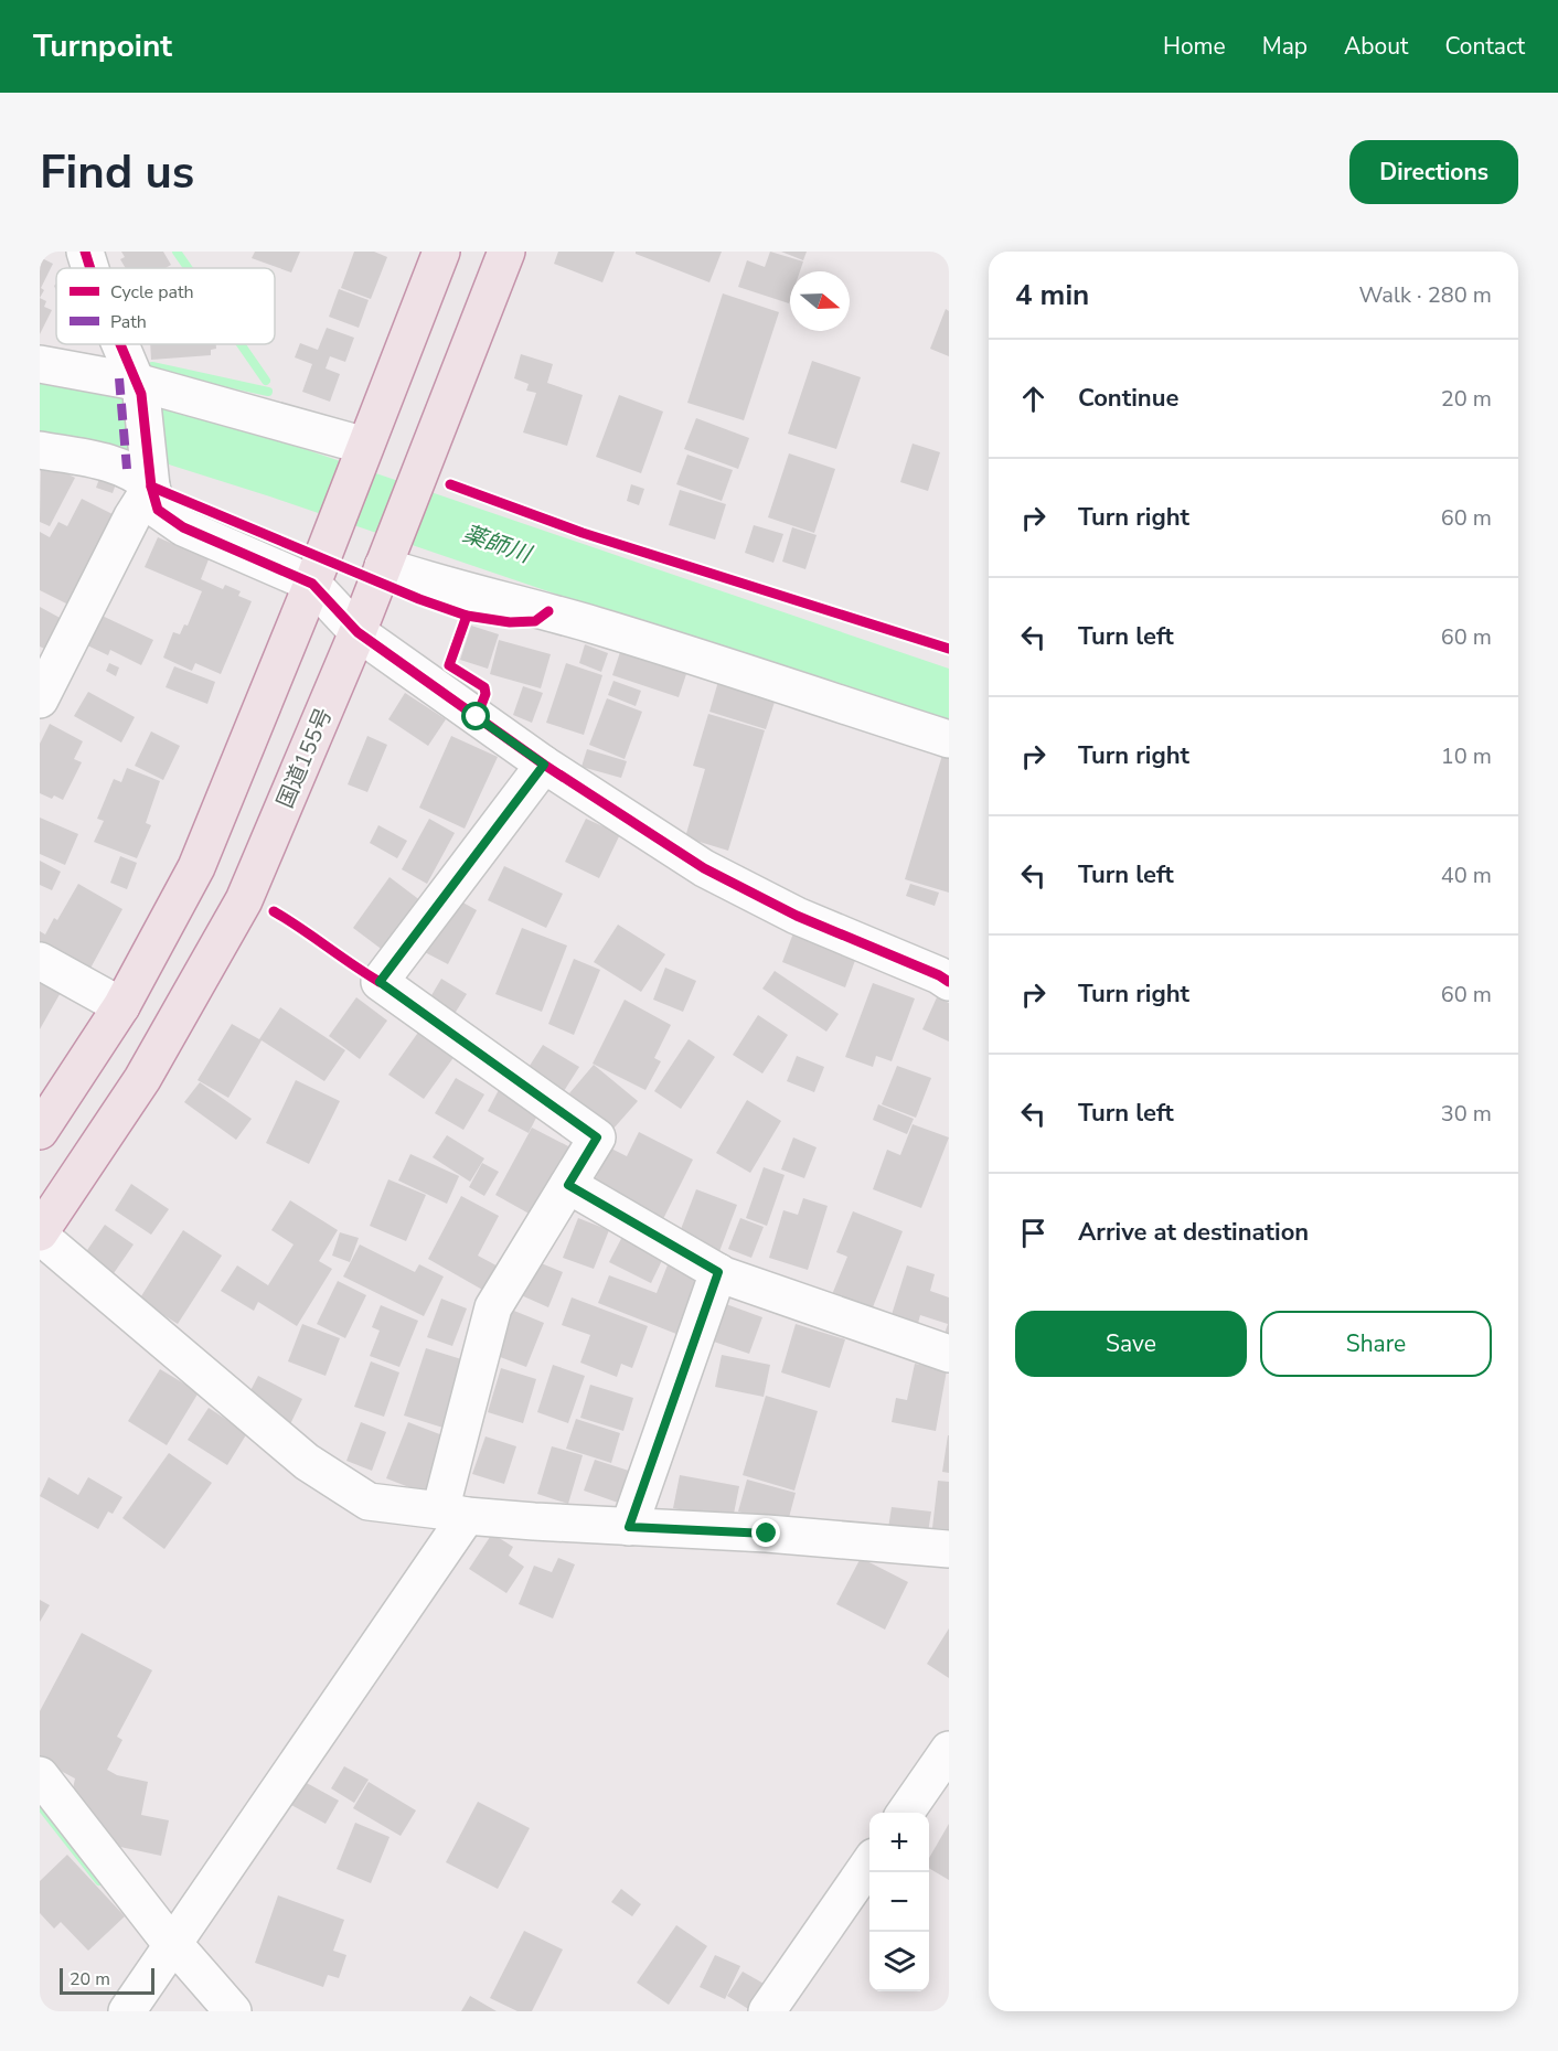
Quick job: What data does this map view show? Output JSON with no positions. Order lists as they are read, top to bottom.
{
  "streets": {
    "highway": ["国道155号"]
  },
  "water": ["薬師川"],
  "legend": ["Cycle path", "Path"],
  "scale_bar": "20 m",
  "north": "right",
  "page": {
    "header": "Turnpoint",
    "nav": [
      "Home",
      "Map",
      "About",
      "Contact"
    ],
    "buttons": [
      "Directions",
      ["Save", "Share"]
    ],
    "title": "Find us",
    "heading": ["4 min", "Walk · 280 m"],
    "list": [
      ["Continue", "20 m"],
      ["Turn right", "60 m"],
      ["Turn left", "60 m"],
      ["Turn right", "10 m"],
      ["Turn left", "40 m"],
      ["Turn right", "60 m"],
      ["Turn left", "30 m"],
      "Arrive at destination"
    ],
    "map_buttons": ["+", "−"],
    "scale": "20 m"
  }
}
